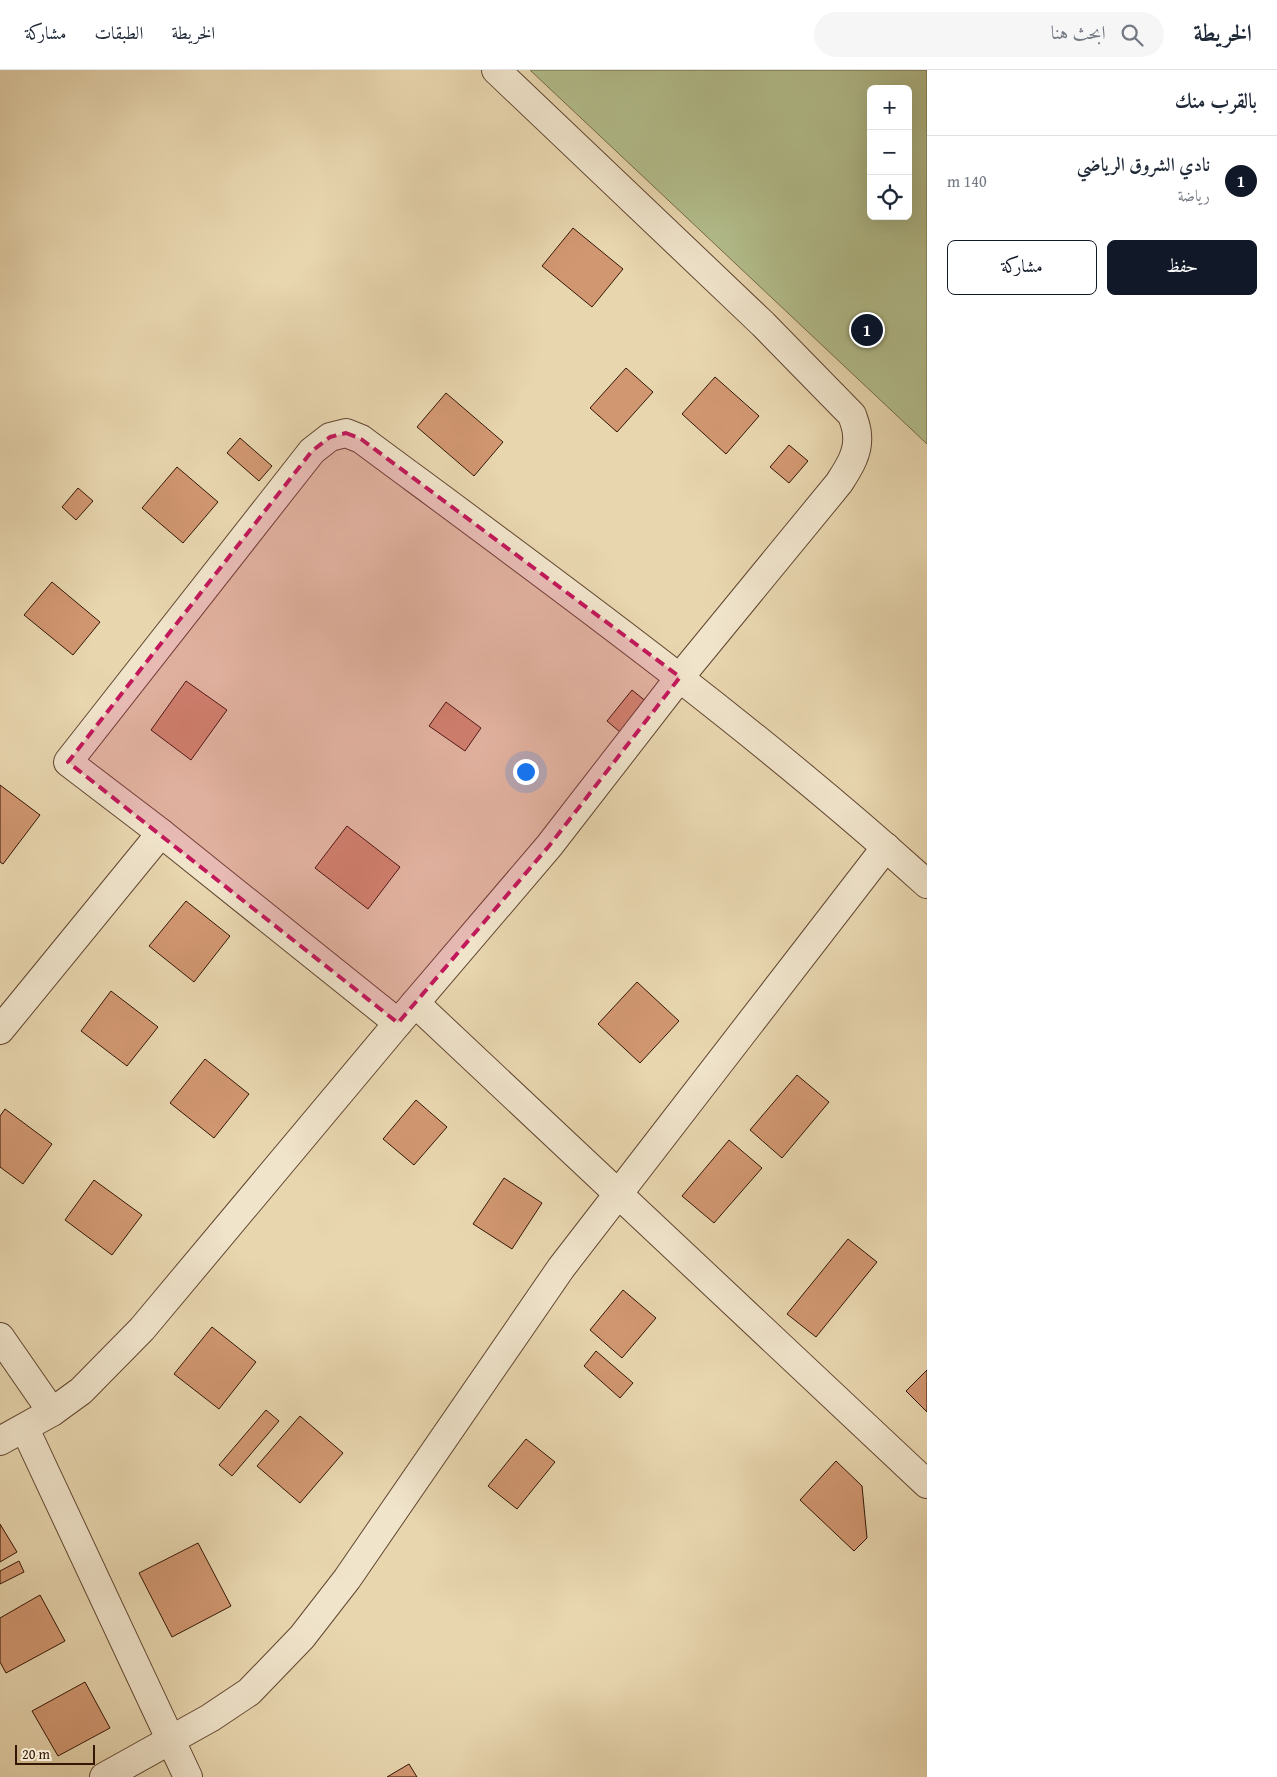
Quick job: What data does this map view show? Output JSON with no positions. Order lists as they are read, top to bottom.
{
  "scale_bar": "20 m",
  "page": {
    "header": "الخريطة",
    "search": "ابحث هنا",
    "nav": ["الخريطة", "الطبقات", "مشاركة"],
    "heading": "بالقرب منك",
    "map_buttons": ["+", "−"],
    "list": [
      {
        "mark": "1",
        "name": "نادي الشروق الرياضي",
        "note": "رياضة",
        "value": "140 m"
      }
    ],
    "buttons": ["حفظ", "مشاركة"],
    "pins": "1",
    "scale": "20 m"
  }
}
